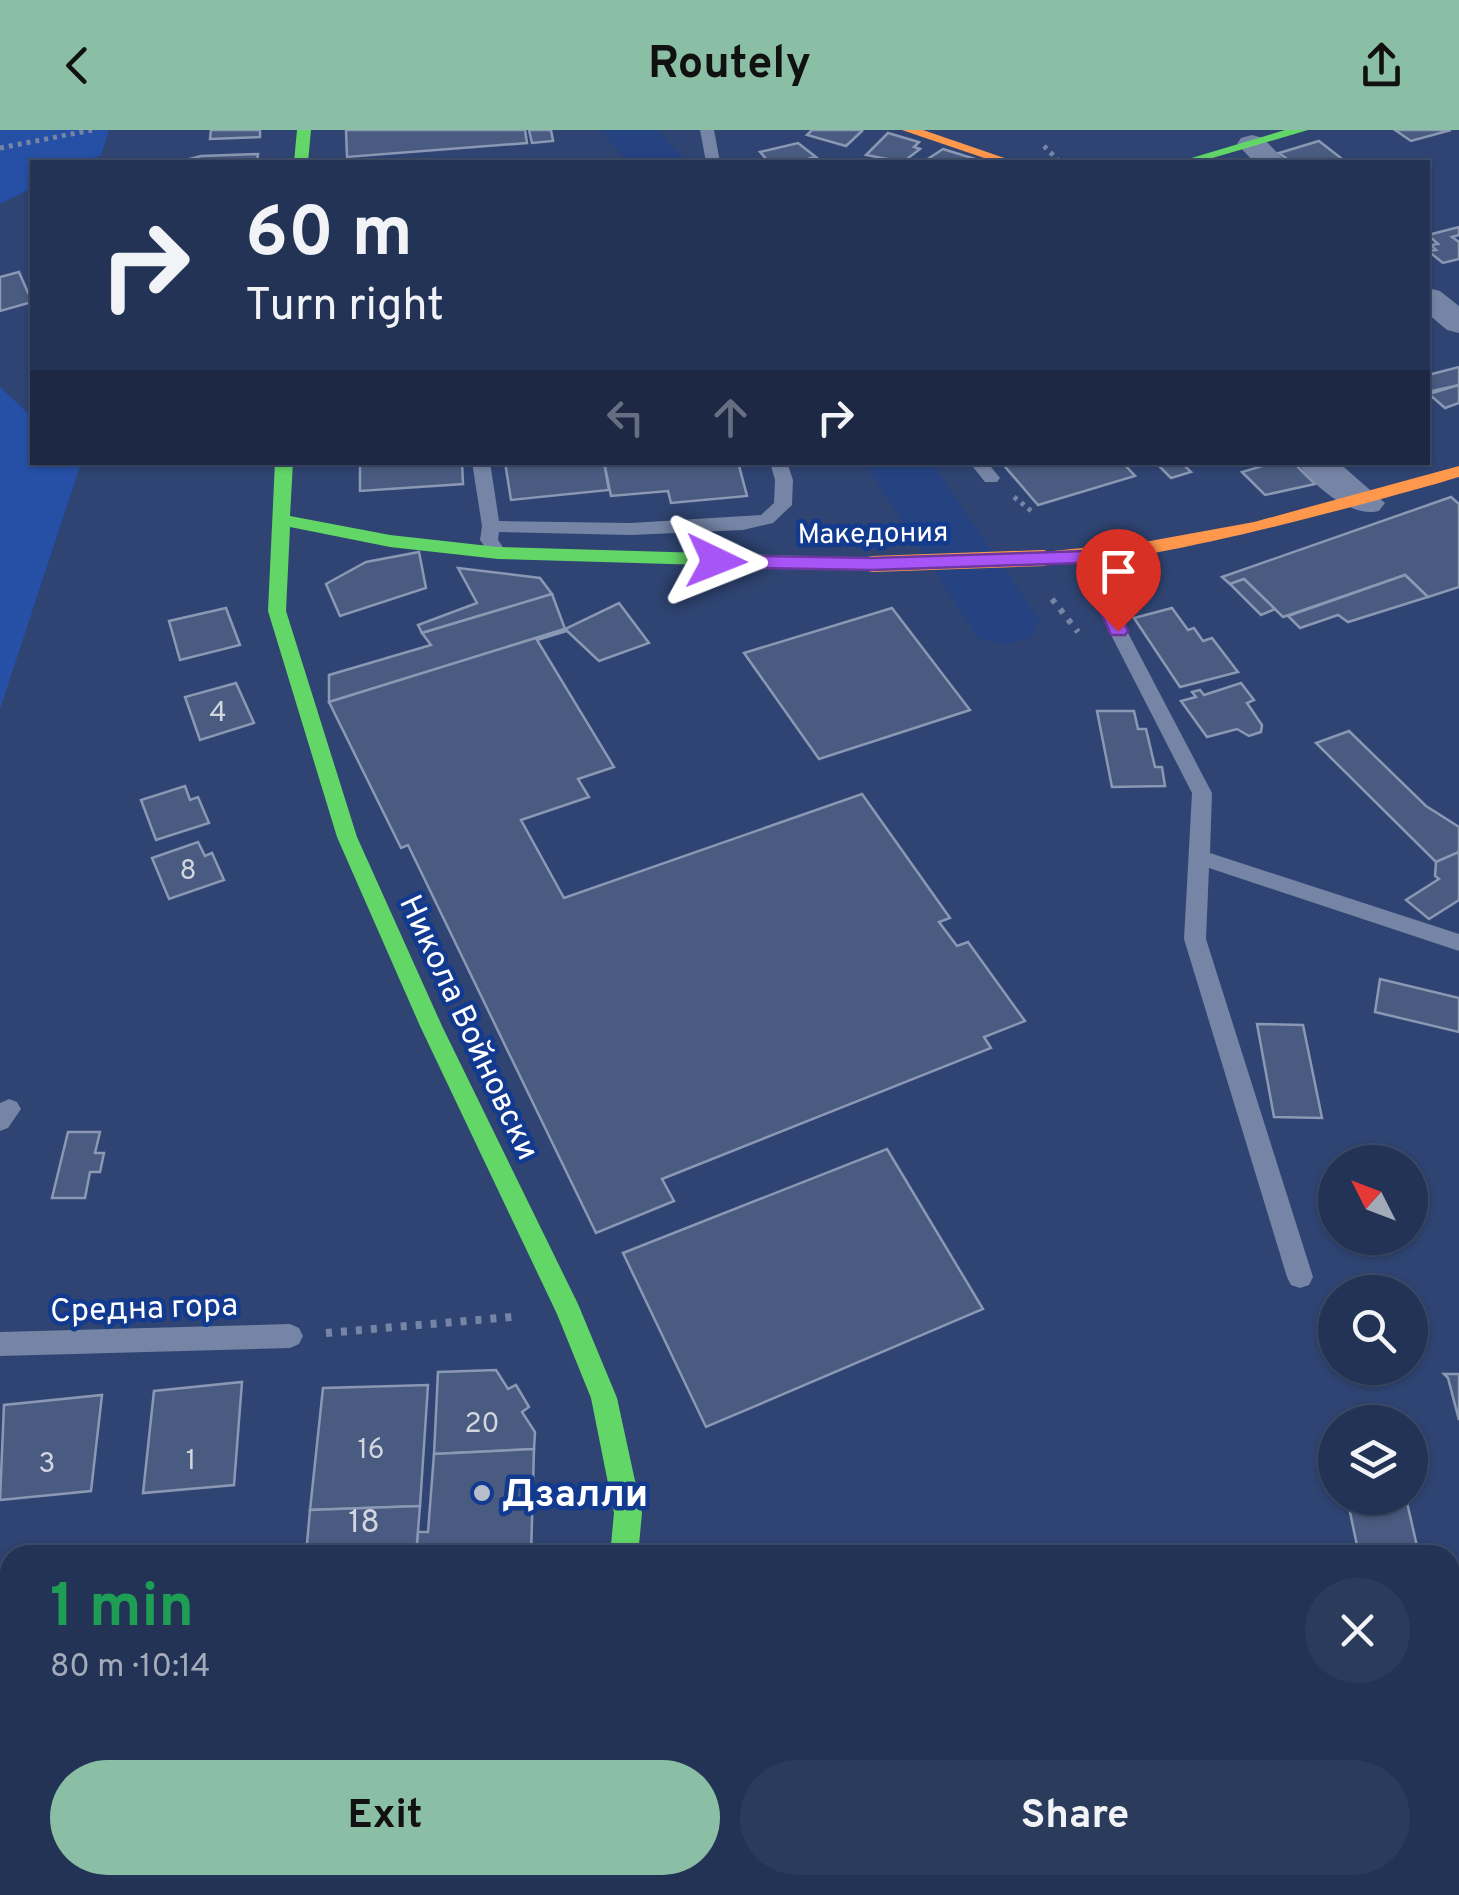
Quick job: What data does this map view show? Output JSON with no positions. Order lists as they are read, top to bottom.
{
  "streets": {
    "street": ["Македония", "Никола Войновски"],
    "lane": ["Средна гора"]
  },
  "crossings": [
    ["Македония", "Никола Войновски"]
  ],
  "places": ["Дзалли"],
  "house_numbers": [
    "4",
    "8",
    "20",
    "16",
    "1",
    "3",
    "18"
  ],
  "north": "top left",
  "page": {
    "header": "Routely",
    "turn": ["60 m", "Turn right"],
    "heading": ["1 min", "80 m · 10:14"],
    "buttons": ["Exit", "Share"]
  }
}
